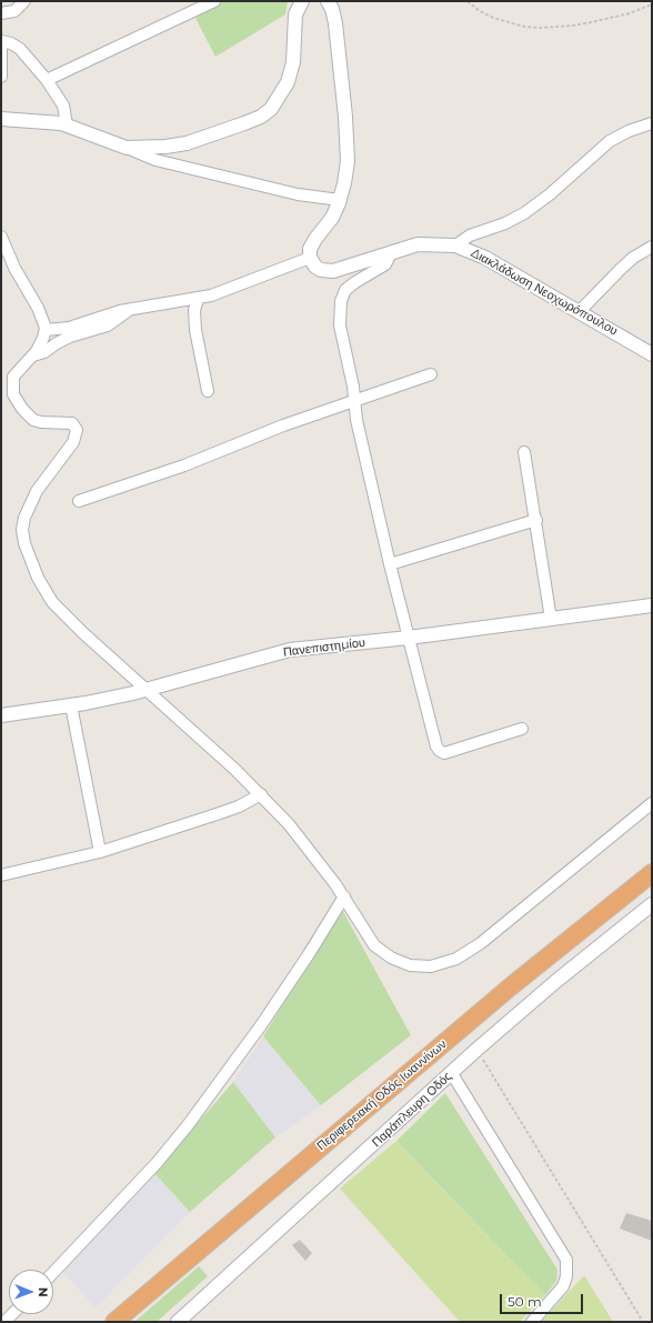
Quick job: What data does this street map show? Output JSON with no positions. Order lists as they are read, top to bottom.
{
  "streets": {
    "highway": ["Περιφερειακή Οδός Ιωαννίνων"],
    "street": ["Διακλάδωση Νεοχωρόπουλου", "Πανεπιστημίου", "Παράπλευρη Οδός"]
  },
  "scale_bar": "50 m",
  "north": "right"
}
